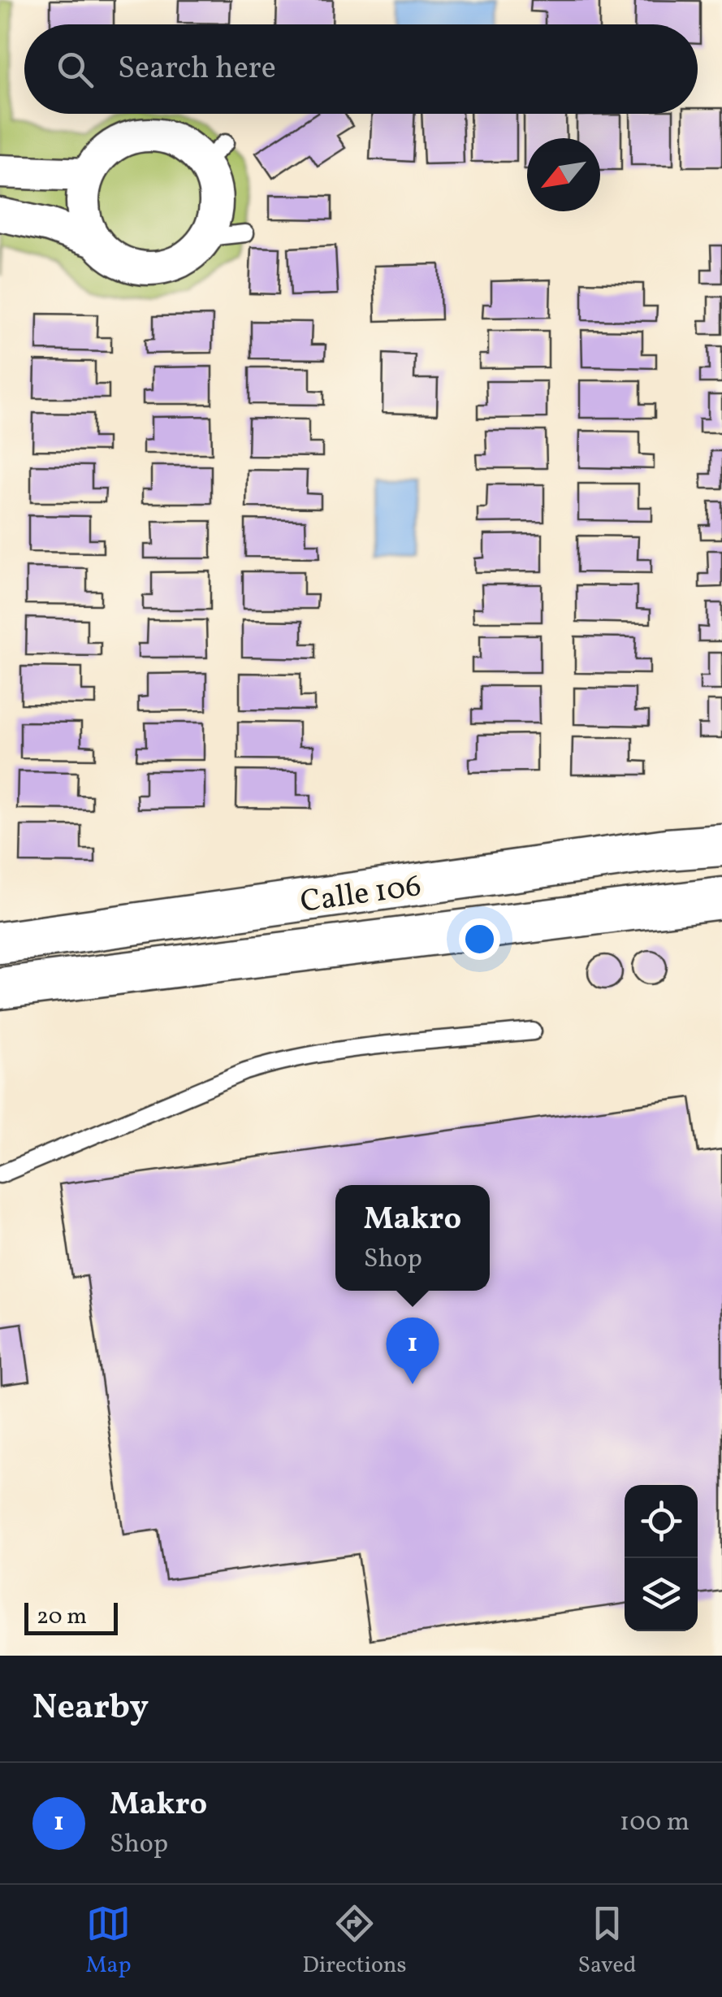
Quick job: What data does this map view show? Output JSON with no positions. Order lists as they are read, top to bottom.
{
  "streets": {
    "street": ["Calle 106"]
  },
  "scale_bar": "20 m",
  "north": "bottom left",
  "page": {
    "search": "Search here",
    "popup": ["Makro", "Shop"],
    "pins": "1",
    "scale": "20 m",
    "heading": "Nearby",
    "list": [
      {
        "mark": "1",
        "name": "Makro",
        "note": "Shop",
        "value": "100 m"
      }
    ],
    "nav": ["Map", "Directions", "Saved"]
  }
}
